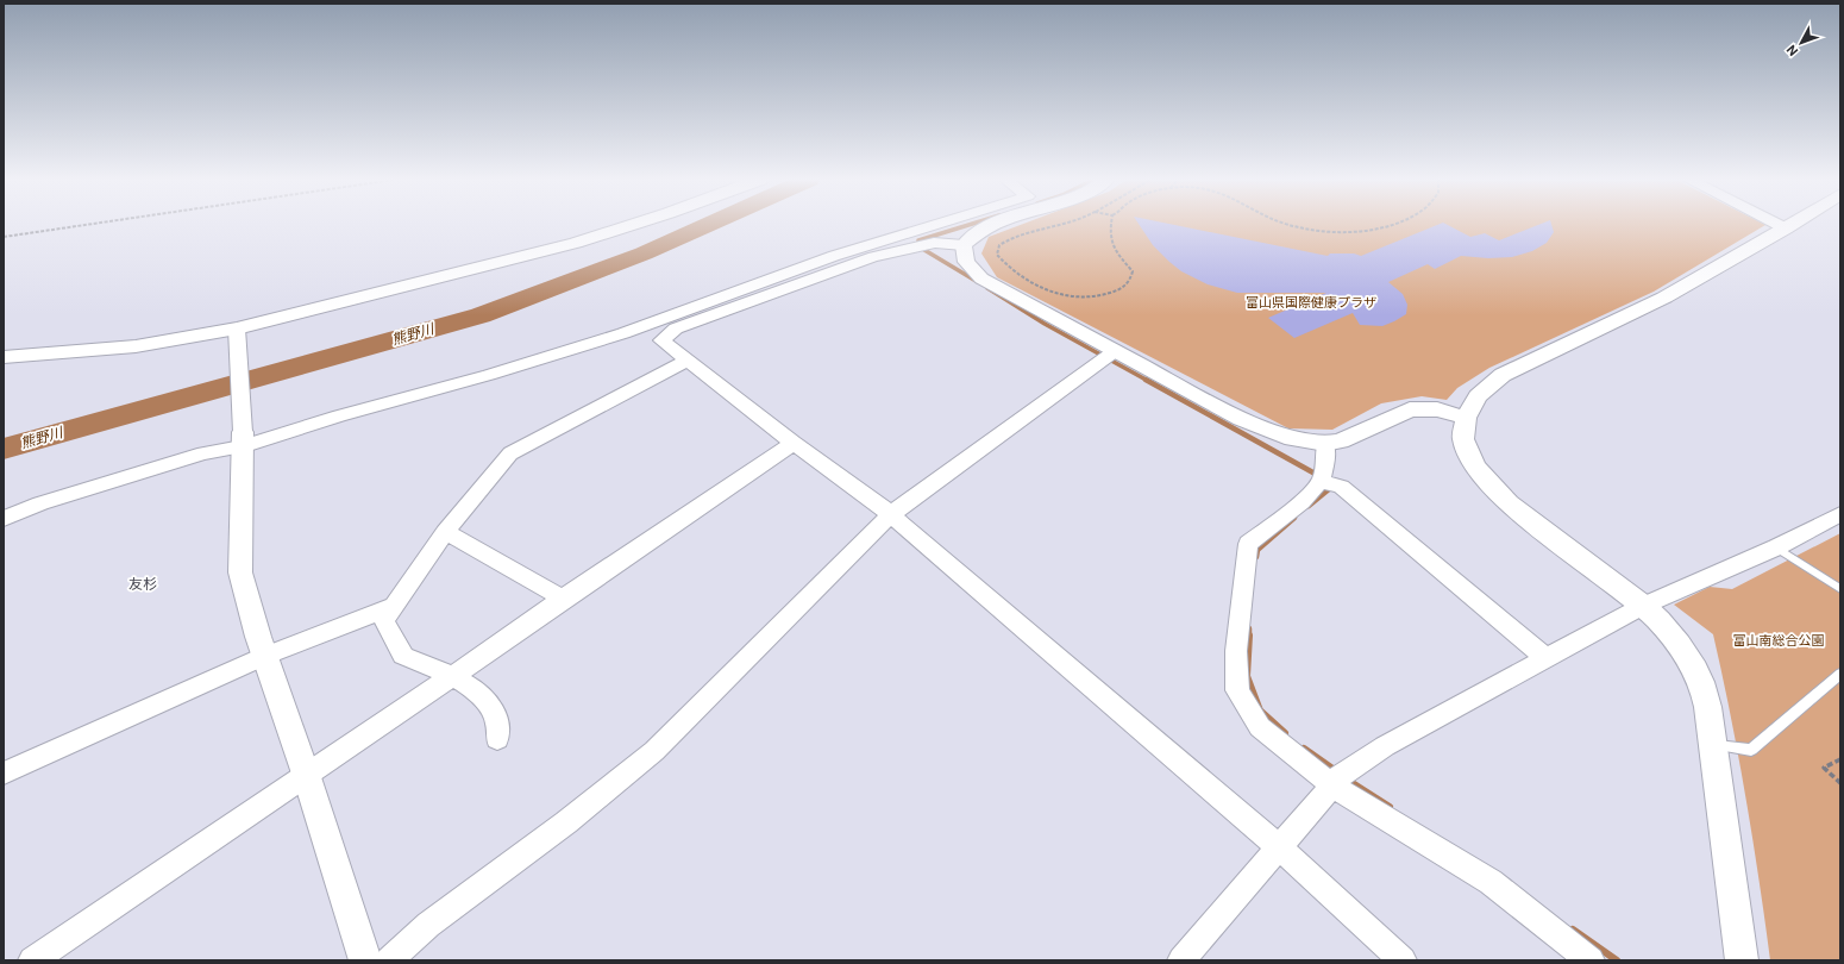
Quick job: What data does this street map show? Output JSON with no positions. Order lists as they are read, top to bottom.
{
  "districts": ["友杉"],
  "water": ["熊野川"],
  "parks": ["富山県国際健康プラザ", "富山南総合公園"],
  "north": "bottom left"
}
